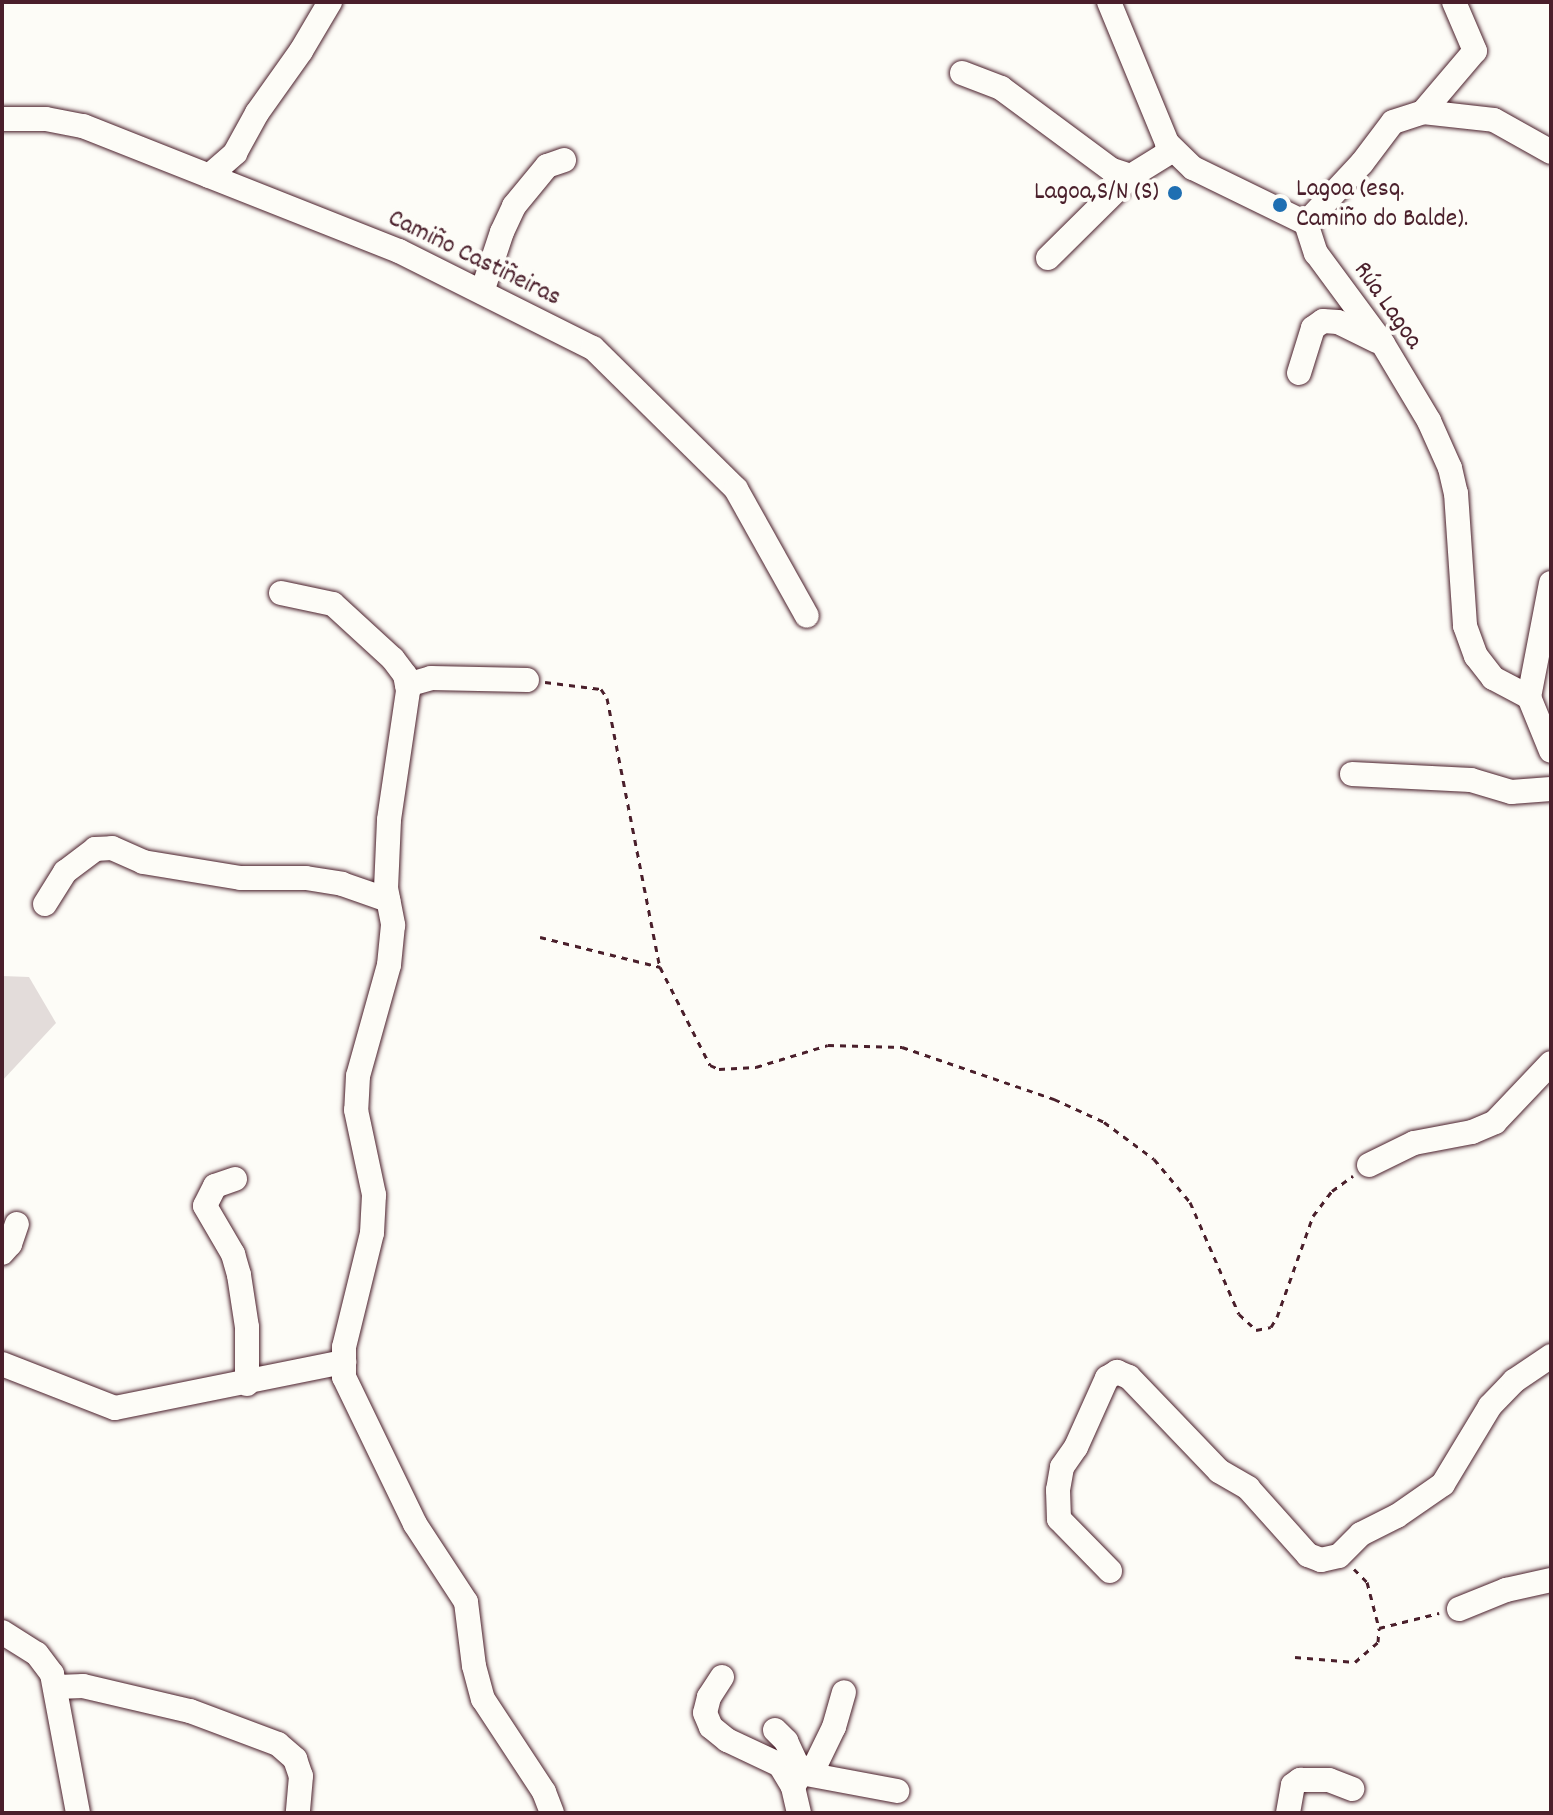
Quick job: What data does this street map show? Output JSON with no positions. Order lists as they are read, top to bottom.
{
  "streets": {
    "street": ["Camiño Castiñeiras", "Rúa Lagoa"]
  },
  "places": ["Lagoa,S/N (S)", "Lagoa (esq. Camiño do Balde)."]
}
